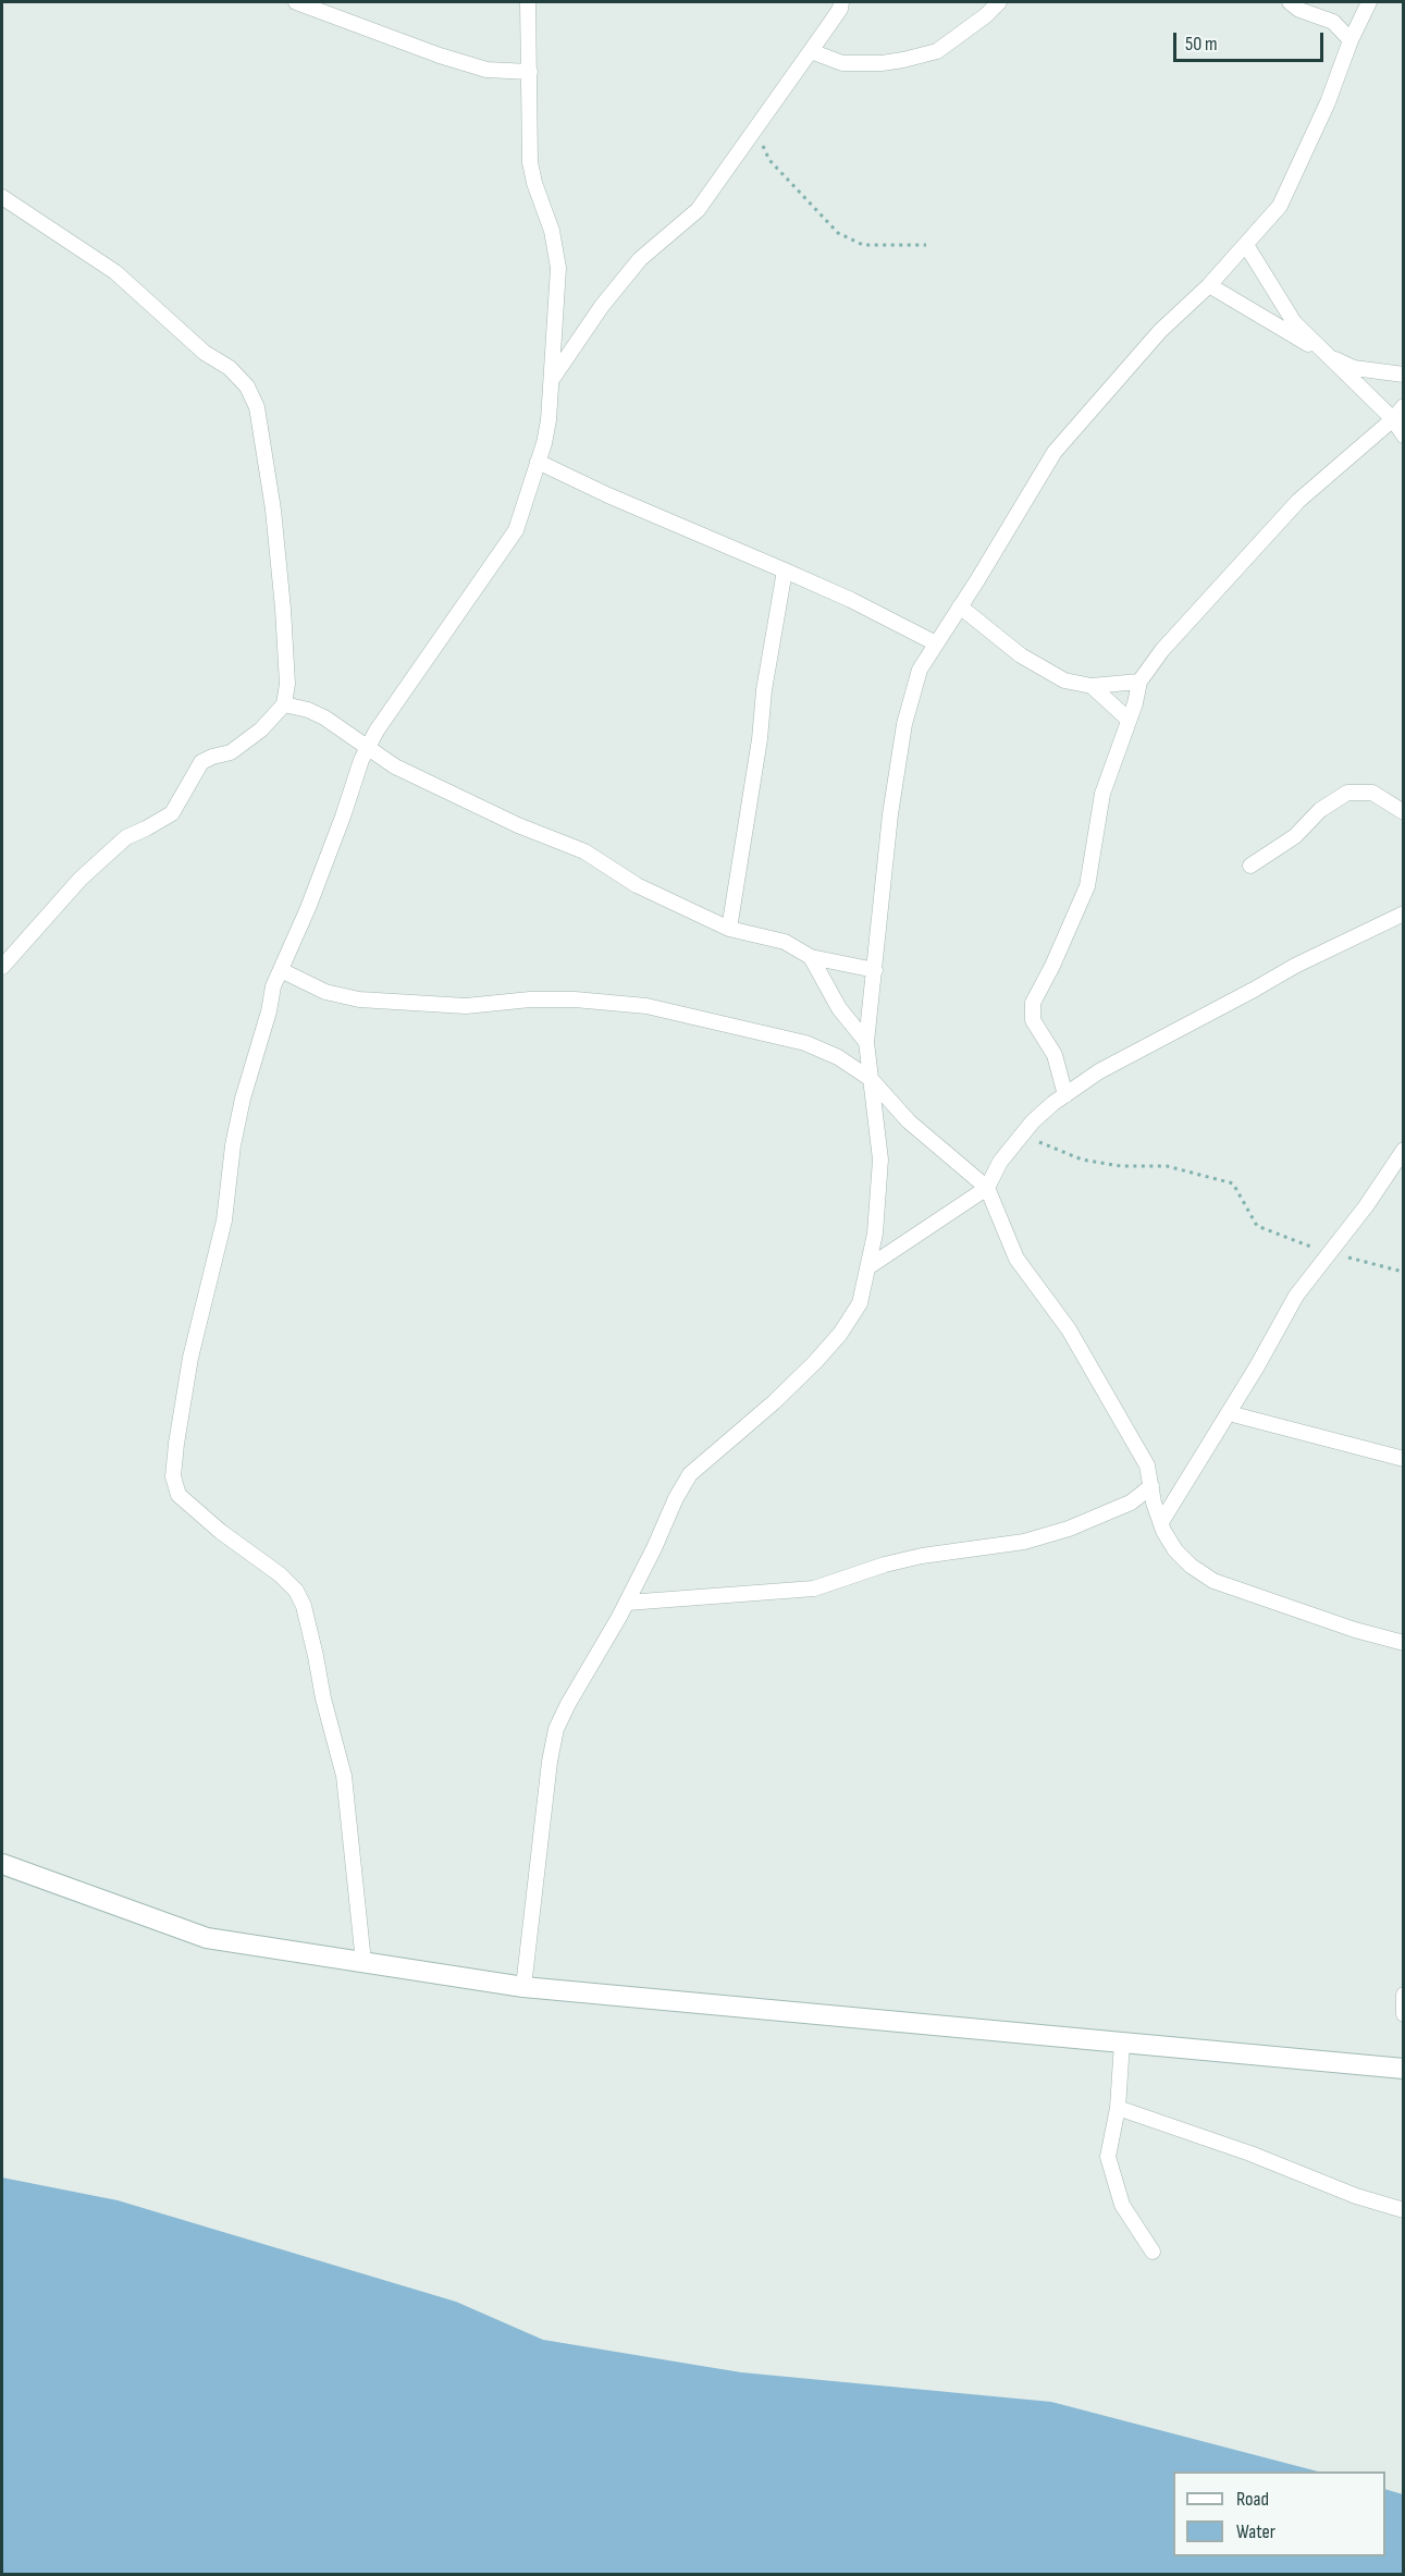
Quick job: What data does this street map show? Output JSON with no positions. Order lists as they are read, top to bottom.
{
  "legend": ["Road", "Water"],
  "scale_bar": "50 m"
}
